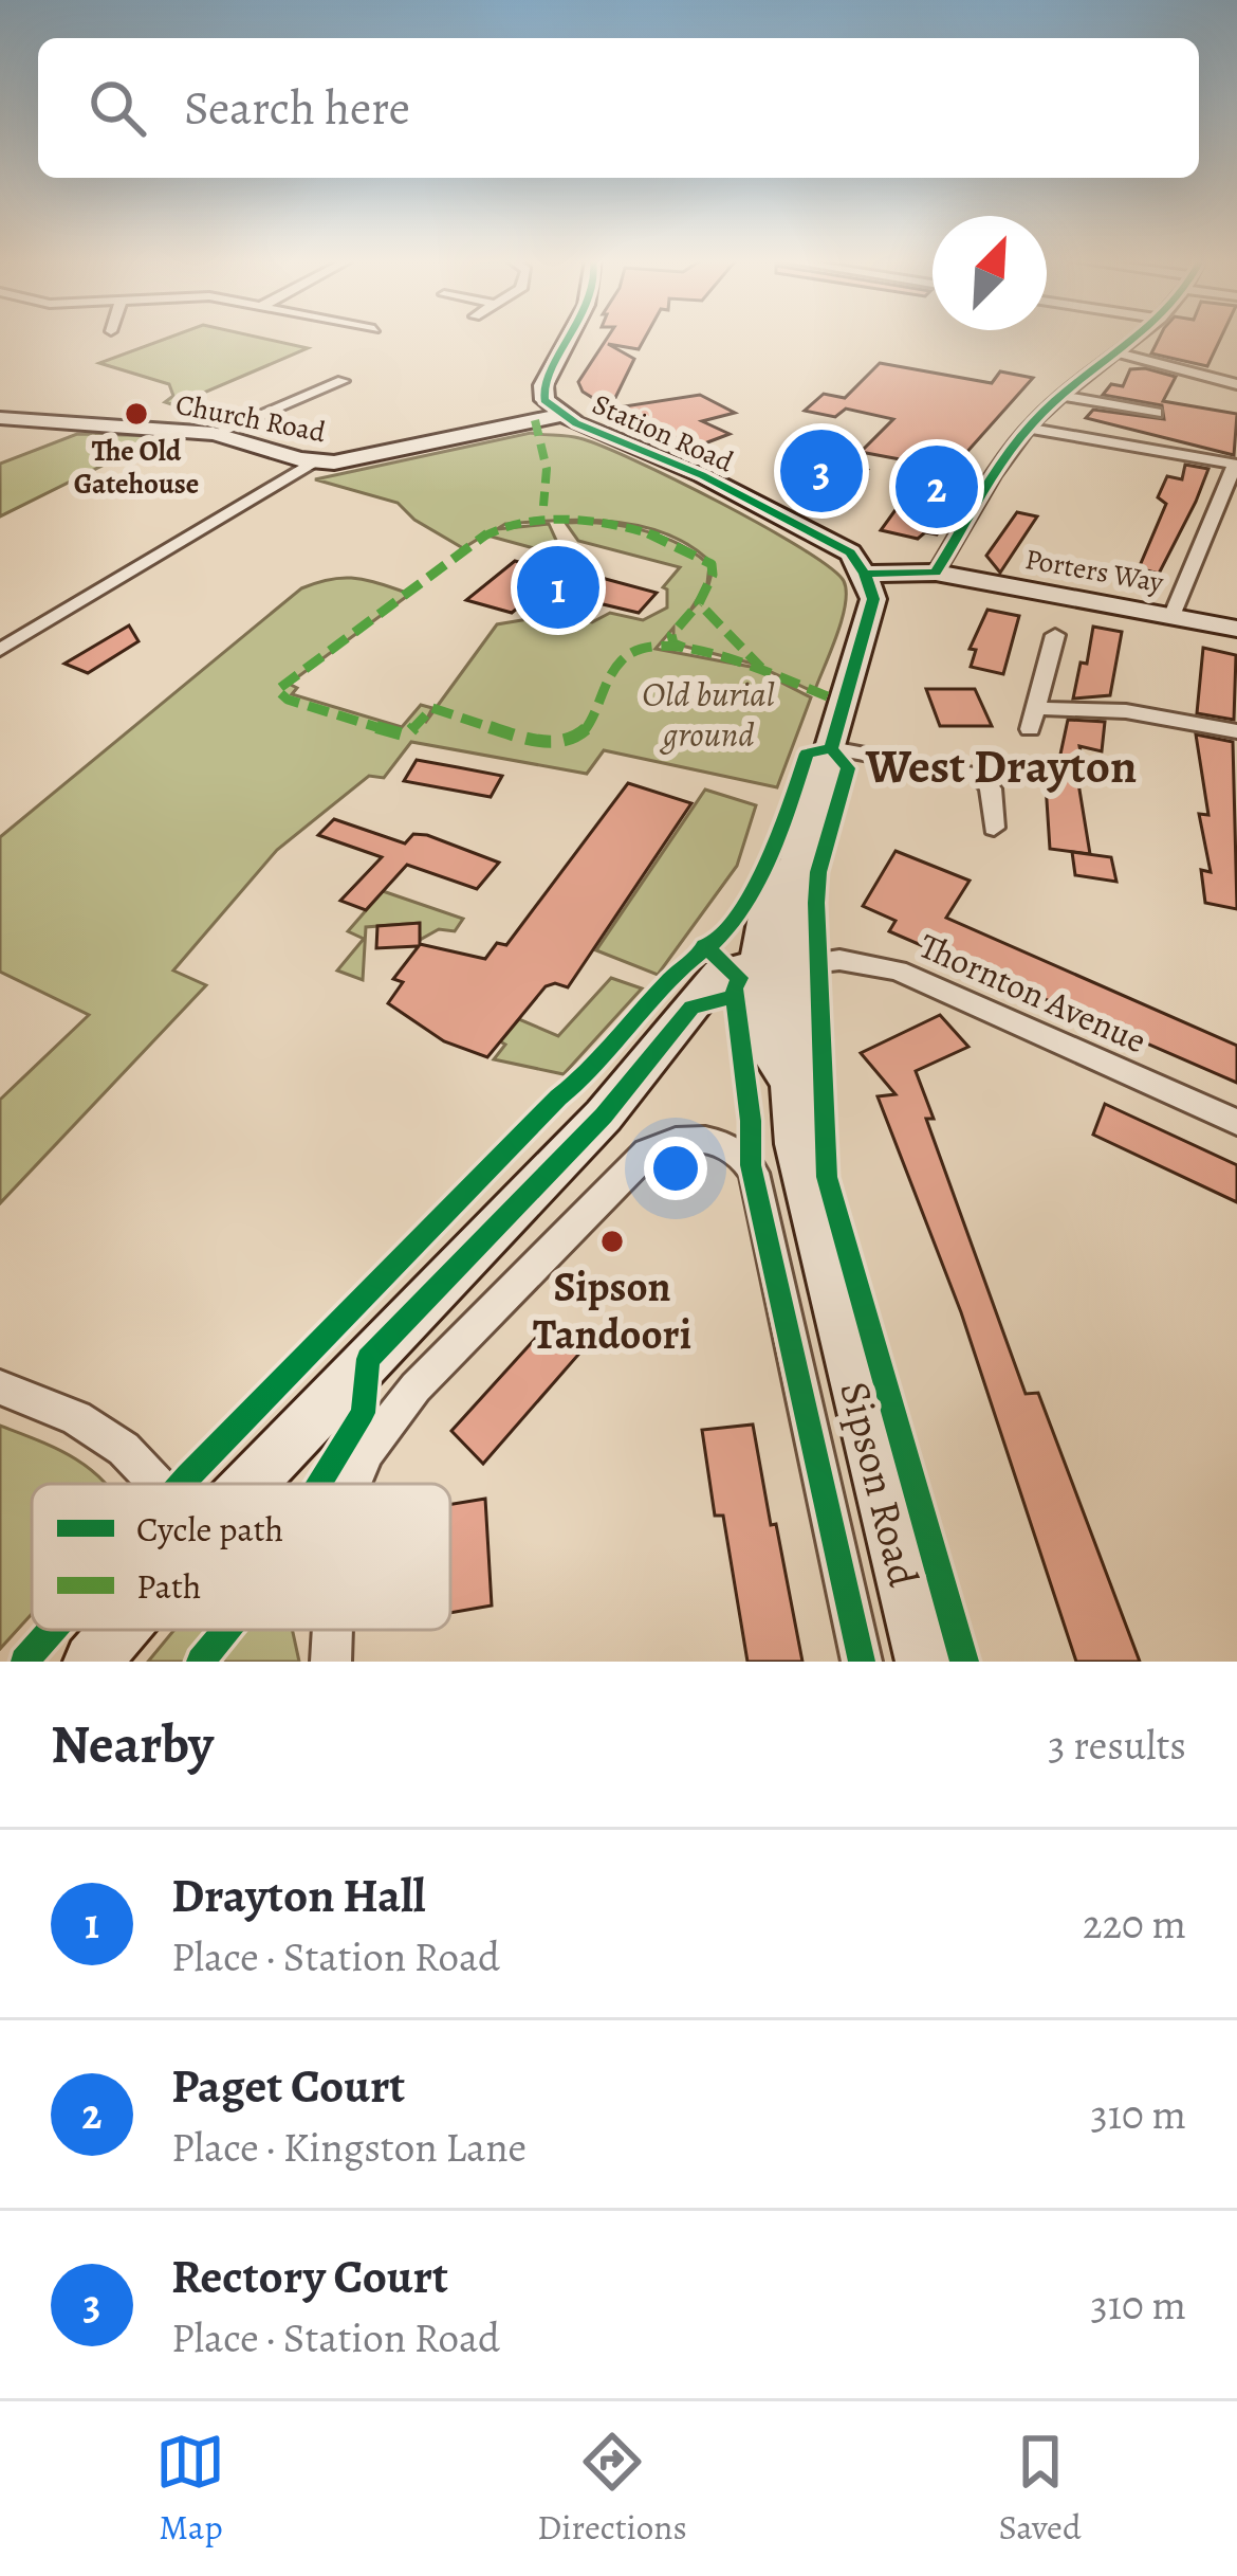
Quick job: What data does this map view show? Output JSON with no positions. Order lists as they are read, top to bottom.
{
  "streets": {
    "street": [
      "Church Road",
      "Station Road",
      "Porters Way",
      "Thornton Avenue",
      "Sipson Road"
    ]
  },
  "crossings": [
    ["Church Road", "Station Road"],
    ["Station Road", "Porters Way"],
    ["Thornton Avenue", "Sipson Road"]
  ],
  "districts": ["West Drayton"],
  "parks": ["Old burial ground"],
  "places": ["The Old Gatehouse", "Sipson Tandoori"],
  "legend": ["Cycle path", "Path"],
  "north": "top right",
  "page": {
    "search": "Search here",
    "pins": ["3", "2", "1"],
    "heading": ["Nearby", "3 results"],
    "list": [
      {
        "mark": "1",
        "name": "Drayton Hall",
        "note": "Place · Station Road",
        "value": "220 m"
      },
      {
        "mark": "2",
        "name": "Paget Court",
        "note": "Place · Kingston Lane",
        "value": "310 m"
      },
      {
        "mark": "3",
        "name": "Rectory Court",
        "note": "Place · Station Road",
        "value": "310 m"
      }
    ],
    "nav": ["Map", "Directions", "Saved"]
  }
}
